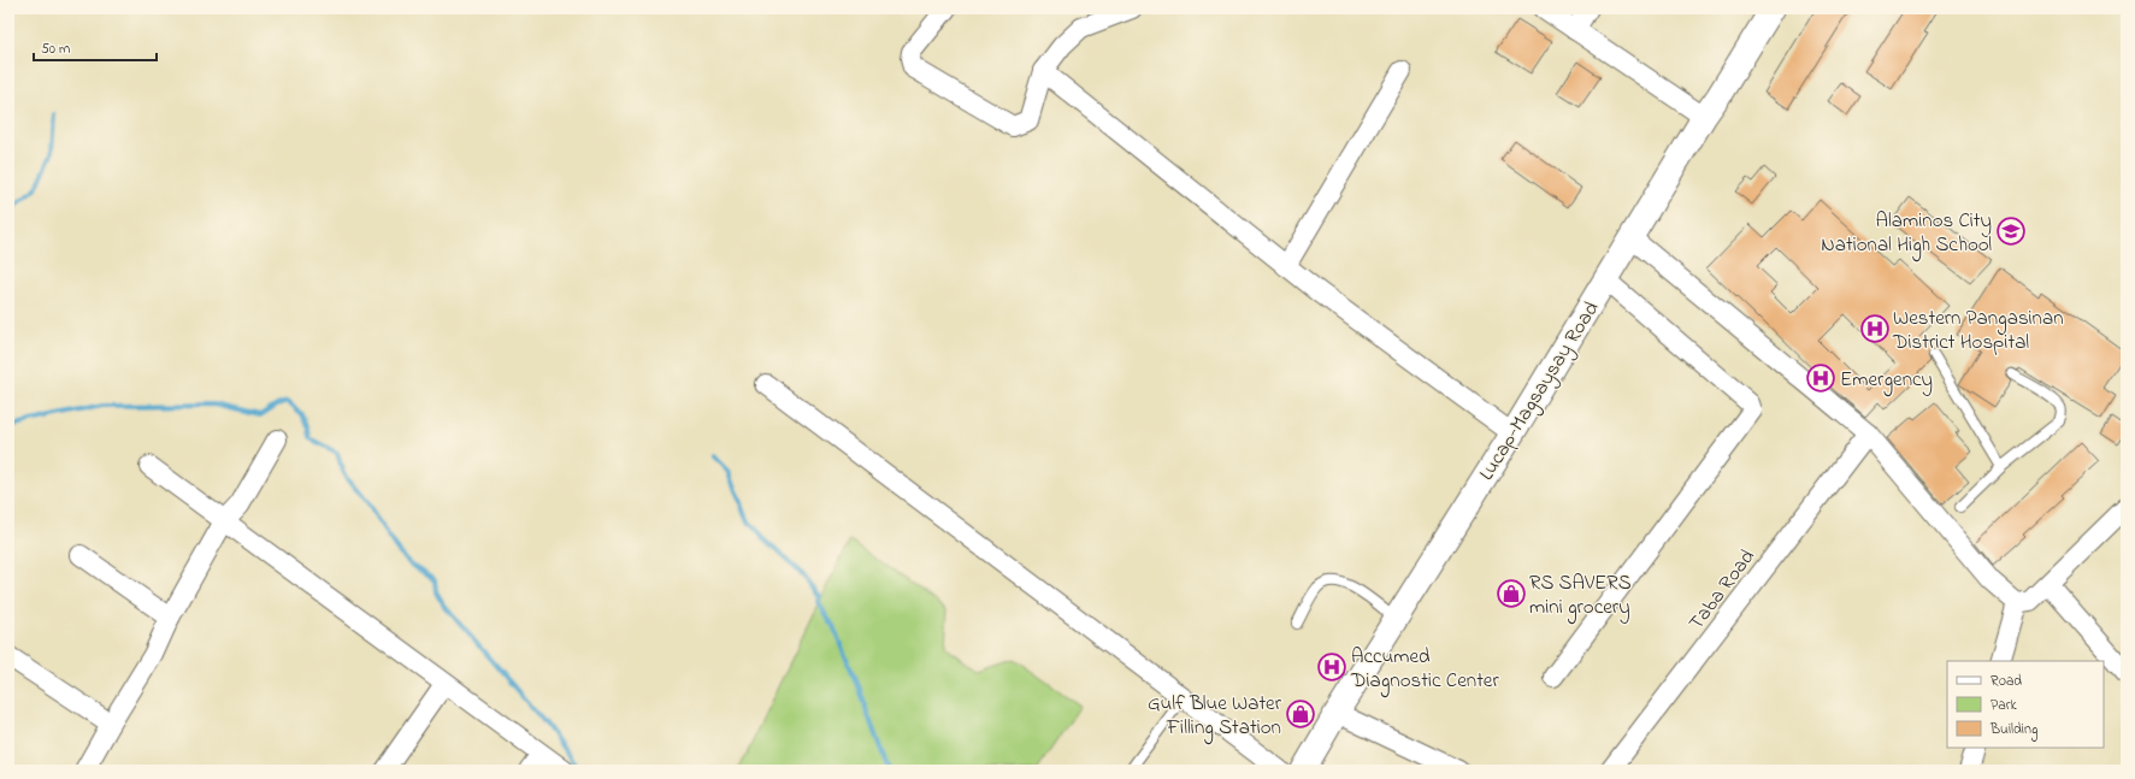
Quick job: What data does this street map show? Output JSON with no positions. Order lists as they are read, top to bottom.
{
  "streets": {
    "street": ["Lucap-Magsaysay Road", "Taba Road"]
  },
  "places": {
    "school or university": ["Alaminos City National High School"],
    "hospital": ["Western Pangasinan District Hospital", "Emergency", "Accumed Diagnostic Center"],
    "shop": ["RS SAVERS mini grocery", "Gulf Blue Water Filling Station"]
  },
  "legend": ["Road", "Park", "Building"],
  "scale_bar": "50 m"
}
